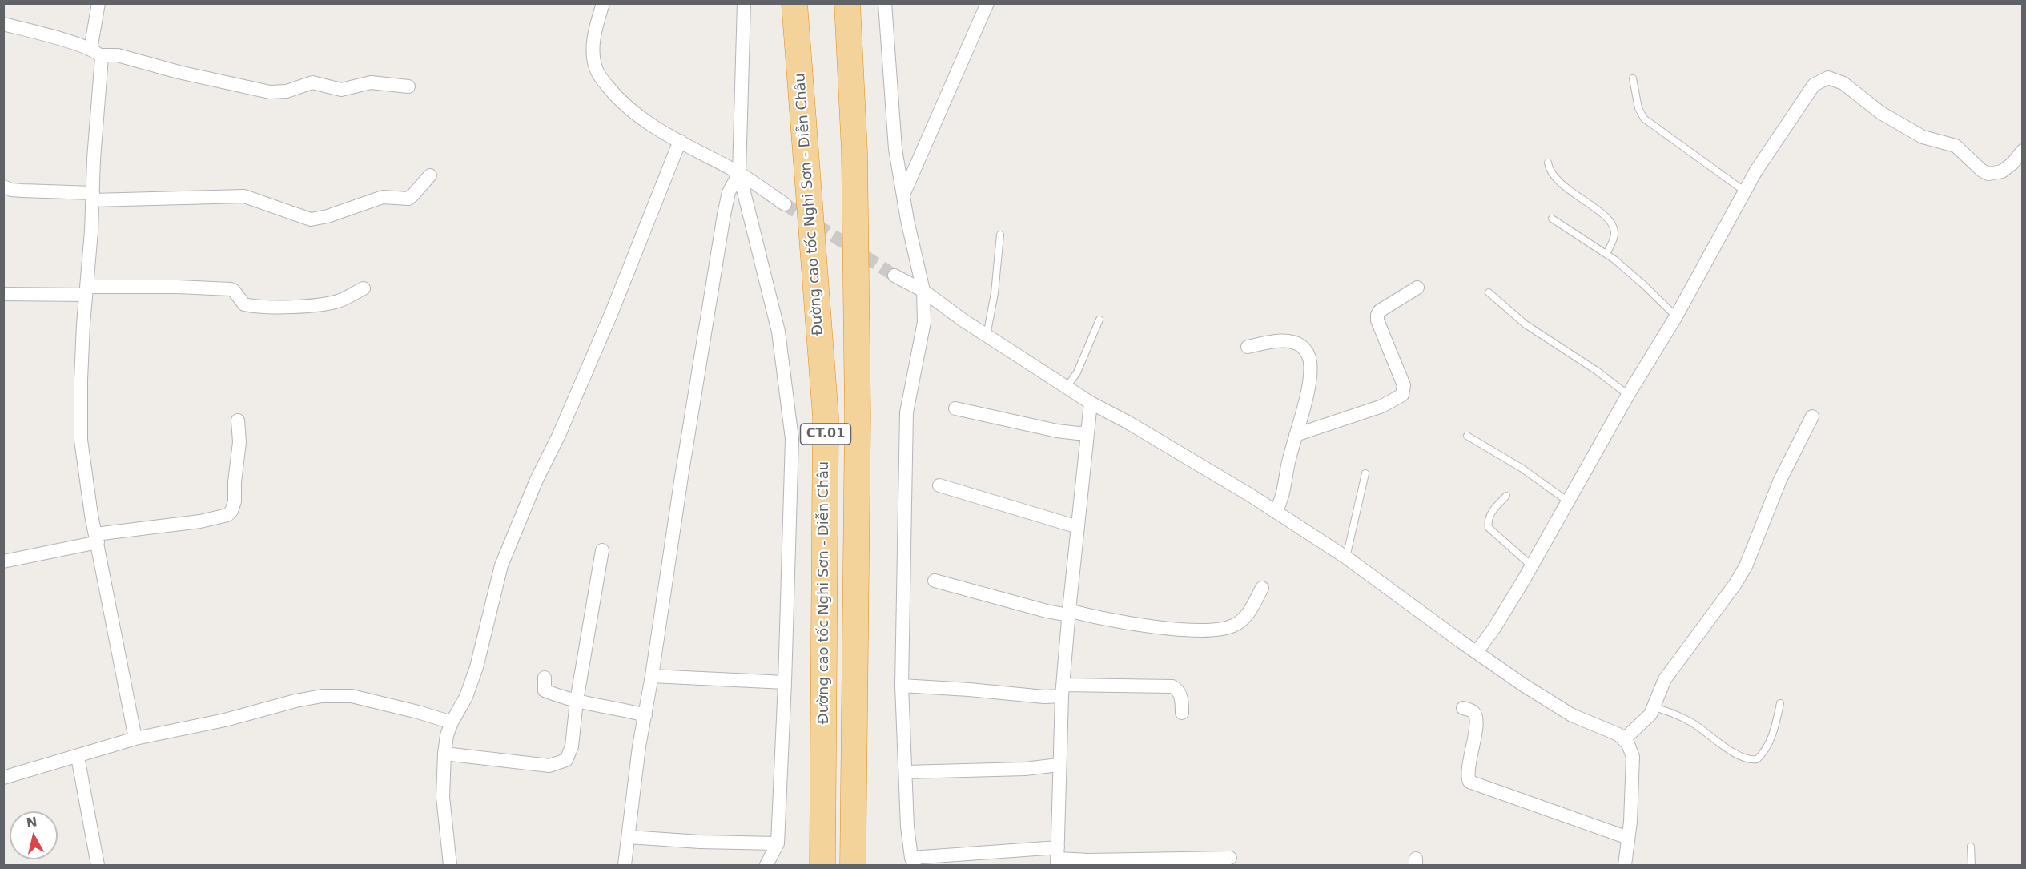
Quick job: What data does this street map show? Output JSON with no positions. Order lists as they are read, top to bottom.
{
  "streets": {
    "highway": ["Đường cao tốc Nghi Sơn - Diễn Châu", "CT.01"]
  },
  "north": "top"
}
